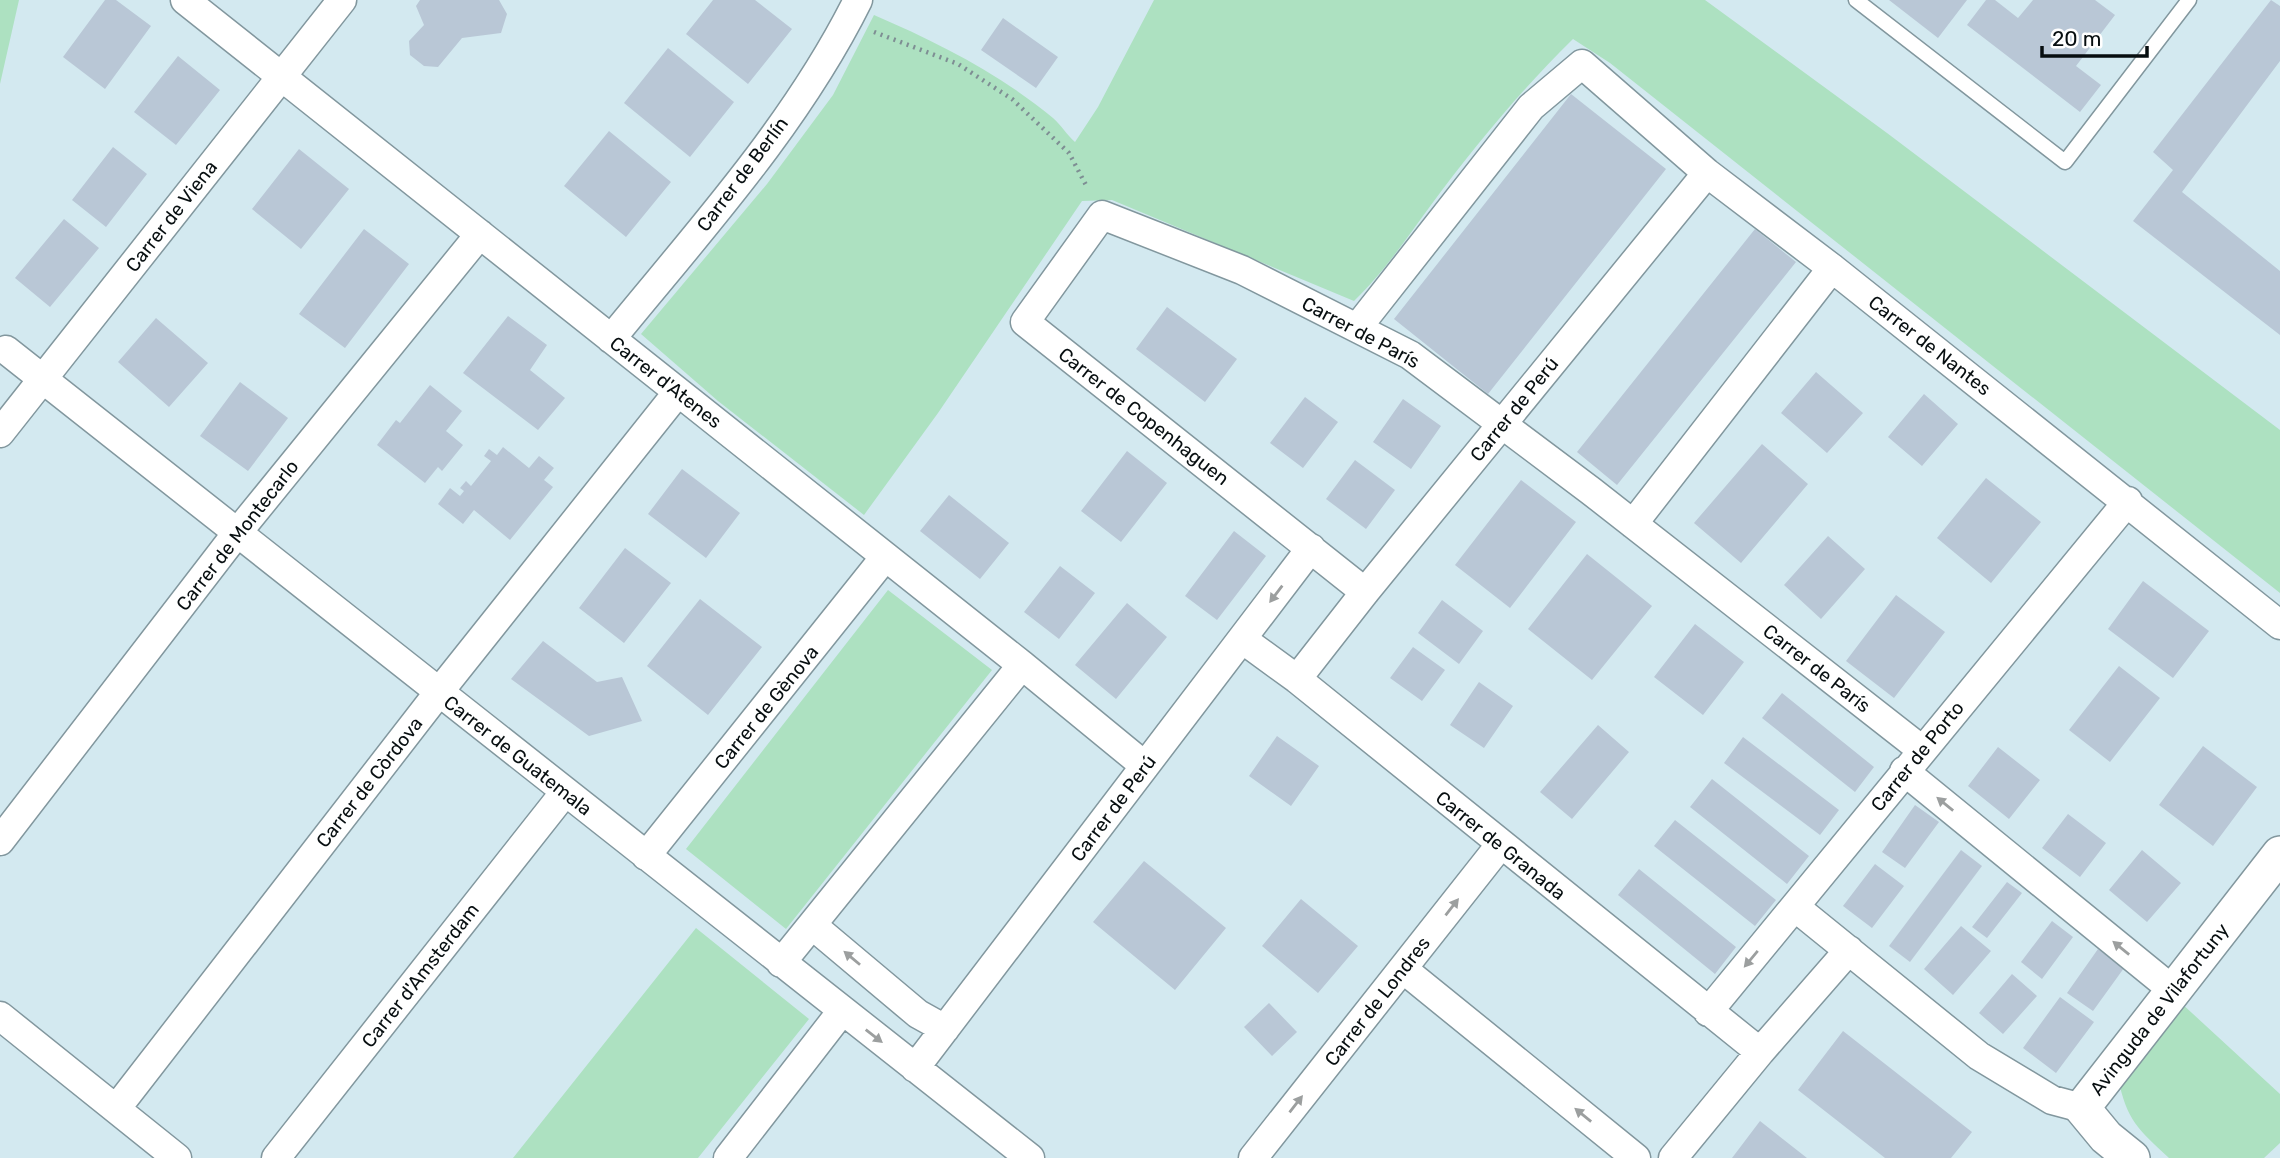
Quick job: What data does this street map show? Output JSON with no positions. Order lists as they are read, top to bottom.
{
  "streets": {
    "street": [
      "Carrer de Berlín",
      "Carrer de Viena",
      "Carrer de París",
      "Carrer de Nantes",
      "Carrer d'Atenes",
      "Carrer de Perú",
      "Carrer de Copenhaguen",
      "Carrer de Montecarlo",
      "Carrer de Gènova",
      "Carrer de Guatemala",
      "Carrer de Porto",
      "Carrer de Còrdova",
      "Carrer de Granada",
      "Carrer d'Amsterdam",
      "Carrer de Londres",
      "Avinguda de Vilafortuny"
    ]
  },
  "crossings": [
    ["Carrer de Berlín", "Carrer d'Atenes"],
    ["Carrer de Viena", "Carrer d'Atenes"],
    ["Carrer de Viena", "Carrer de Guatemala"],
    ["Carrer de París", "Carrer de Nantes"],
    ["Carrer de París", "Carrer de Perú"],
    ["Carrer de París", "Carrer de Copenhaguen"],
    ["Carrer de París", "Carrer de Porto"],
    ["Carrer de París", "Avinguda de Vilafortuny"],
    ["Carrer de Nantes", "Carrer de Perú"],
    ["Carrer de Nantes", "Carrer de Porto"],
    ["Carrer d'Atenes", "Carrer de Perú"],
    ["Carrer d'Atenes", "Carrer de Montecarlo"],
    ["Carrer d'Atenes", "Carrer de Gènova"],
    ["Carrer d'Atenes", "Carrer de Còrdova"],
    ["Carrer de Perú", "Carrer de Copenhaguen"],
    ["Carrer de Perú", "Carrer de Guatemala"],
    ["Carrer de Perú", "Carrer de Granada"],
    ["Carrer de Montecarlo", "Carrer de Guatemala"],
    ["Carrer de Gènova", "Carrer de Guatemala"],
    ["Carrer de Guatemala", "Carrer de Còrdova"],
    ["Carrer de Guatemala", "Carrer d'Amsterdam"],
    ["Carrer de Porto", "Carrer de Granada"],
    ["Carrer de Granada", "Carrer de Londres"]
  ],
  "one_way": ["Carrer de Londres"],
  "scale_bar": "20 m"
}
